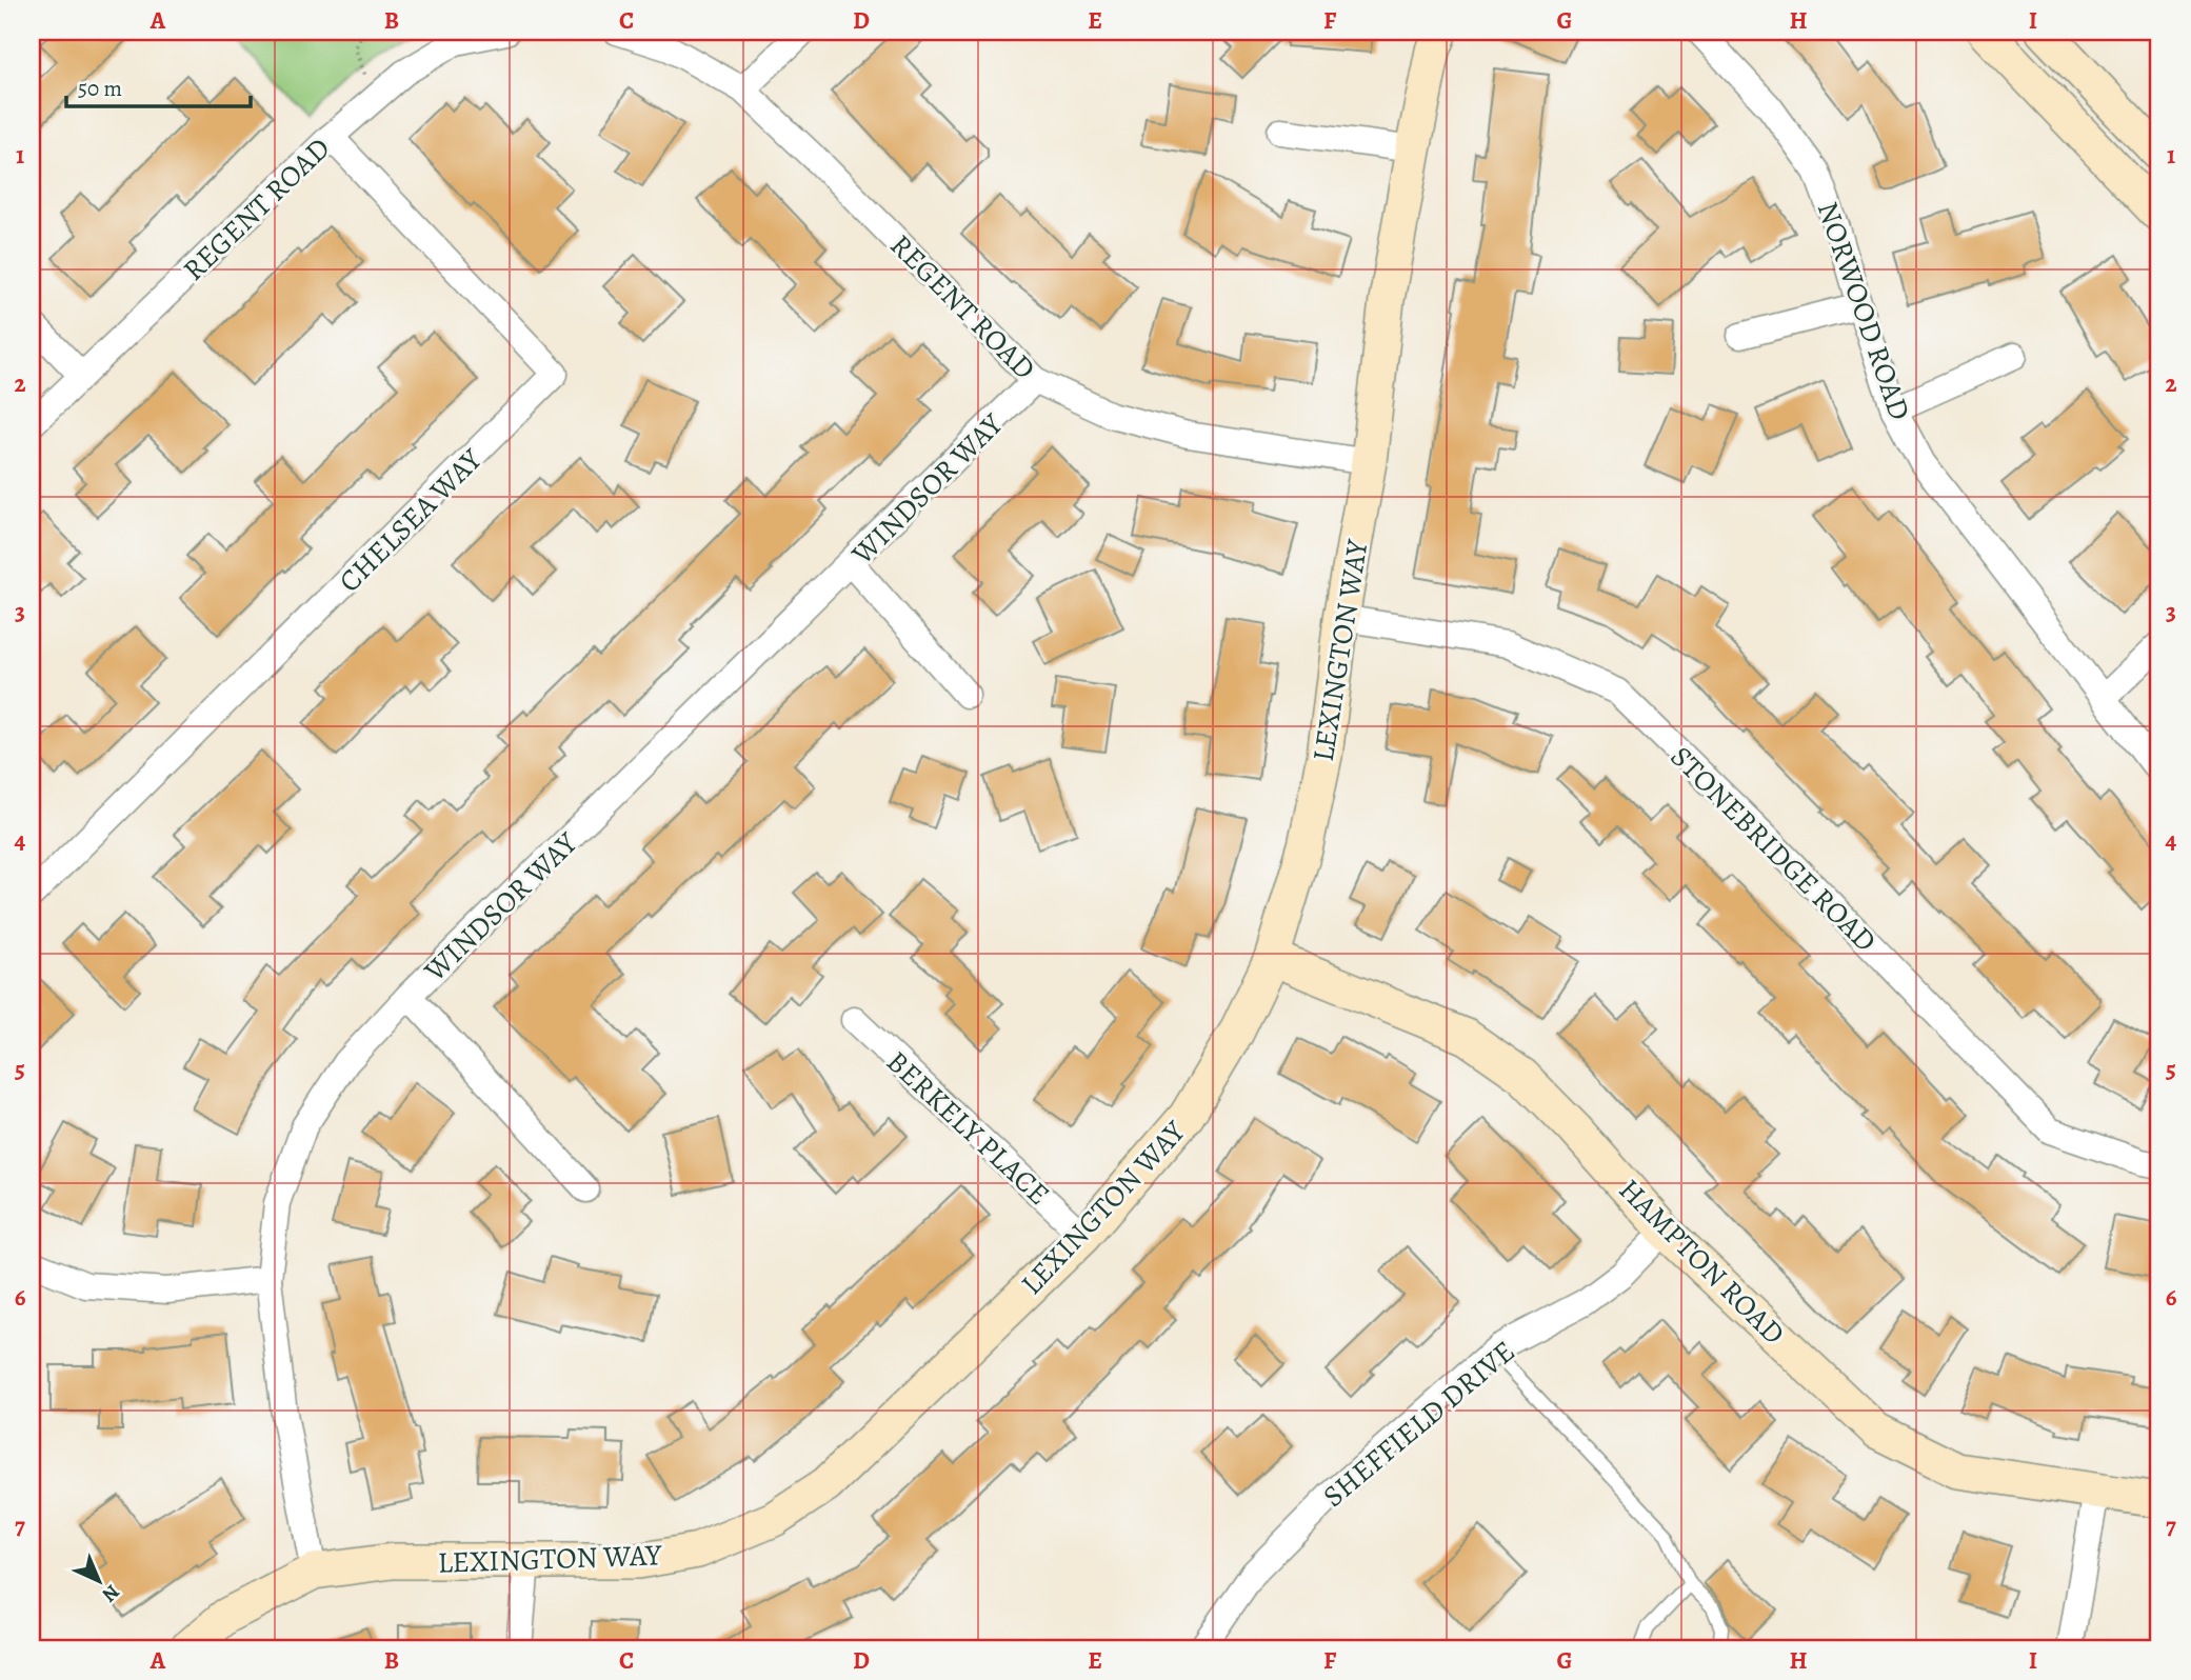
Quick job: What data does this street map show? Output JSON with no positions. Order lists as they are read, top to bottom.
{
  "streets": {
    "street": [
      "REGENT ROAD",
      "NORWOOD ROAD",
      "WINDSOR WAY",
      "CHELSEA WAY",
      "LEXINGTON WAY",
      "STONEBRIDGE ROAD",
      "BERKELY PLACE",
      "HAMPTON ROAD",
      "SHEFFIELD DRIVE"
    ]
  },
  "crossings": [
    ["REGENT ROAD", "WINDSOR WAY"],
    ["REGENT ROAD", "CHELSEA WAY"],
    ["REGENT ROAD", "LEXINGTON WAY"],
    ["WINDSOR WAY", "LEXINGTON WAY"],
    ["LEXINGTON WAY", "STONEBRIDGE ROAD"],
    ["LEXINGTON WAY", "BERKELY PLACE"],
    ["LEXINGTON WAY", "HAMPTON ROAD"],
    ["HAMPTON ROAD", "SHEFFIELD DRIVE"]
  ],
  "scale_bar": "50 m",
  "north": "bottom right",
  "grid": {
    "columns": [
      "A",
      "B",
      "C",
      "D",
      "E",
      "F",
      "G",
      "H",
      "I"
    ],
    "rows": [
      "1",
      "2",
      "3",
      "4",
      "5",
      "6",
      "7"
    ]
  }
}
